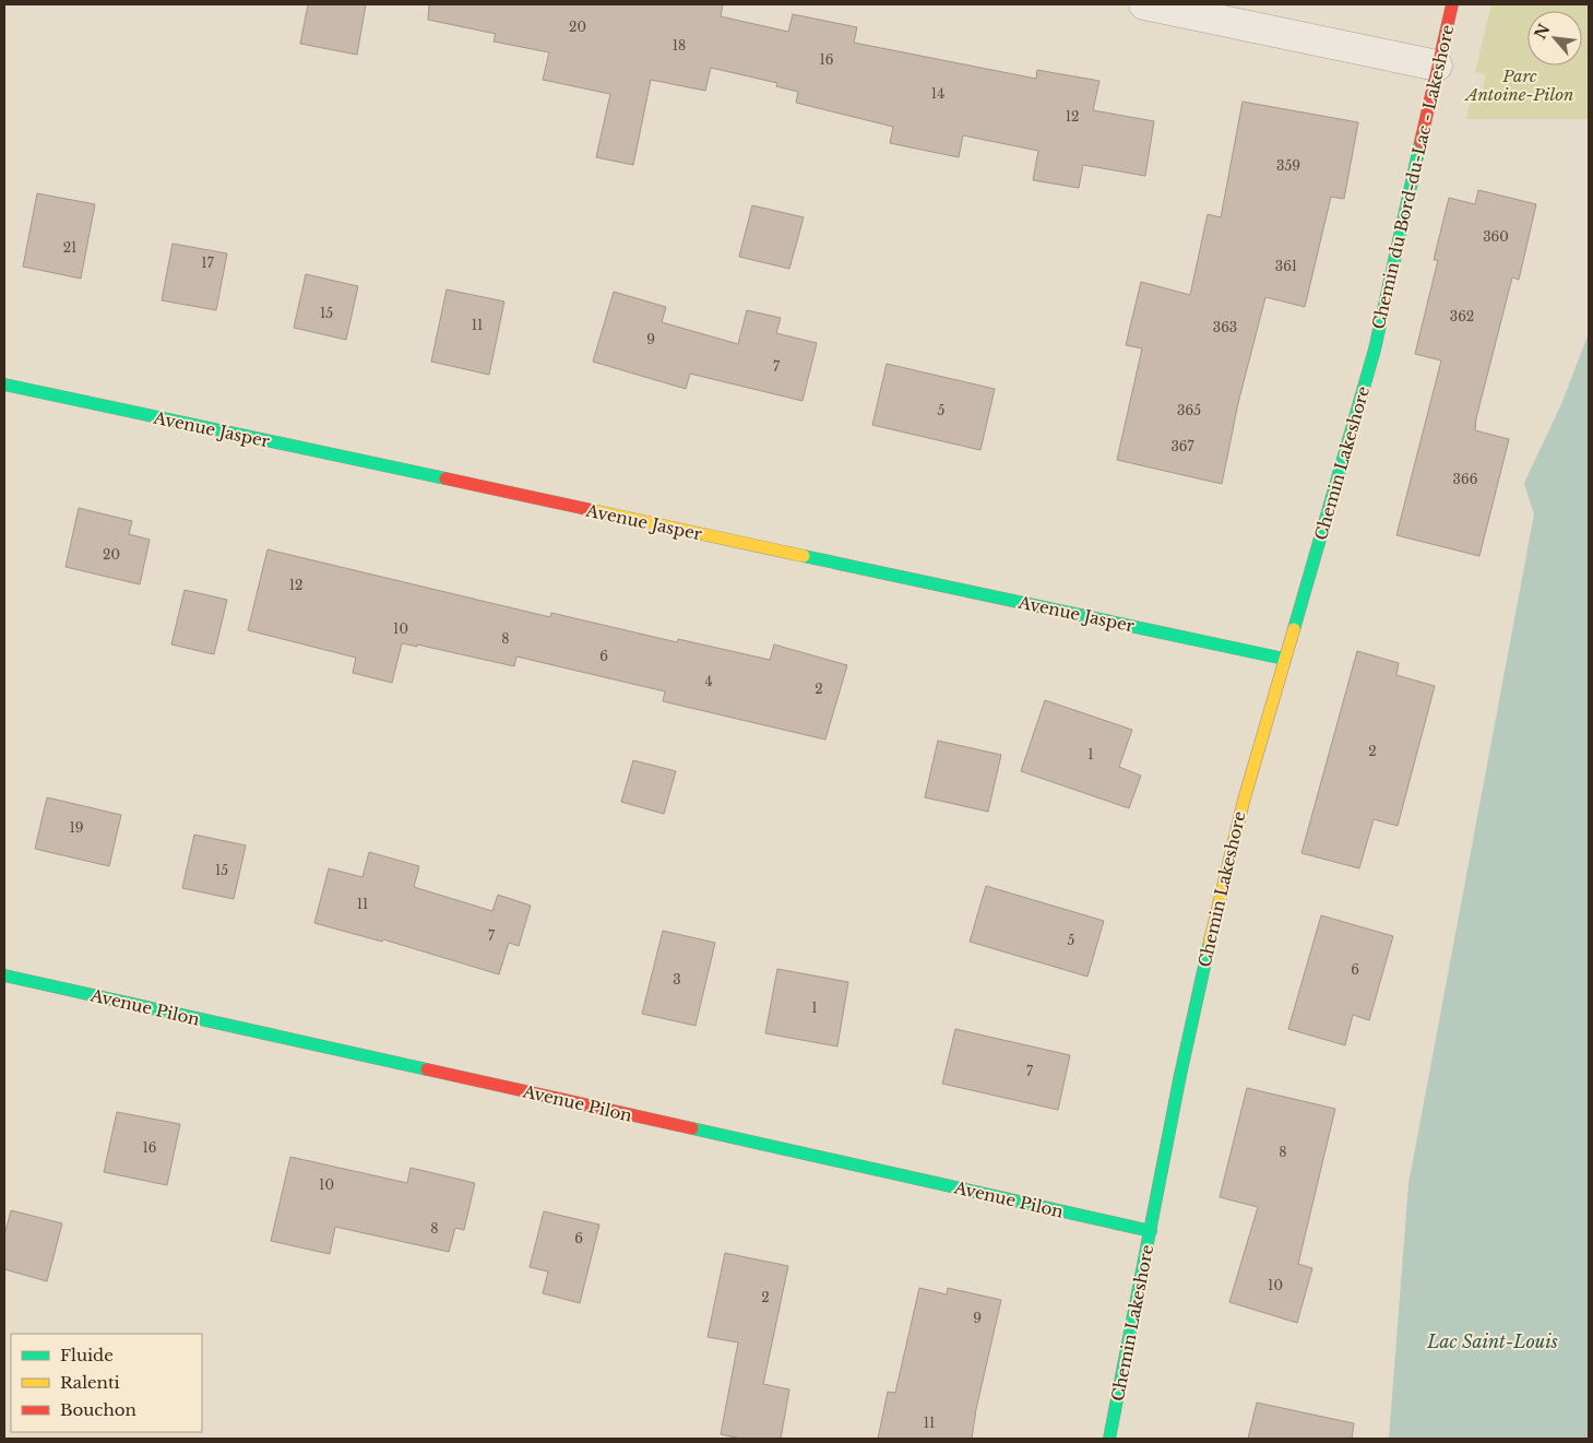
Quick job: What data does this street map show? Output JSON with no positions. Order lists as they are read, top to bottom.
{
  "streets": {
    "street": [
      "Chemin du Bord-du-Lac - Lakeshore",
      "Avenue Jasper",
      "Chemin Lakeshore",
      "Avenue Pilon"
    ]
  },
  "crossings": [
    ["Chemin du Bord-du-Lac - Lakeshore", "Chemin Lakeshore"],
    ["Avenue Jasper", "Chemin Lakeshore"],
    ["Chemin Lakeshore", "Avenue Pilon"]
  ],
  "water": ["Lac Saint-Louis"],
  "parks": ["Parc Antoine-Pilon"],
  "house_numbers": [
    "20",
    "18",
    "16",
    "14",
    "12",
    "359",
    "360",
    "21",
    "17",
    "361",
    "15",
    "362",
    "11",
    "363",
    "9",
    "7",
    "5",
    "365",
    "367",
    "366",
    "20",
    "12",
    "10",
    "8",
    "6",
    "4",
    "2",
    "2",
    "1",
    "19",
    "15",
    "11",
    "7",
    "5",
    "6",
    "3",
    "1",
    "7",
    "16",
    "8",
    "10",
    "8",
    "6",
    "10",
    "2",
    "9",
    "11"
  ],
  "legend": ["Fluide", "Ralenti", "Bouchon"],
  "north": "top left"
}
